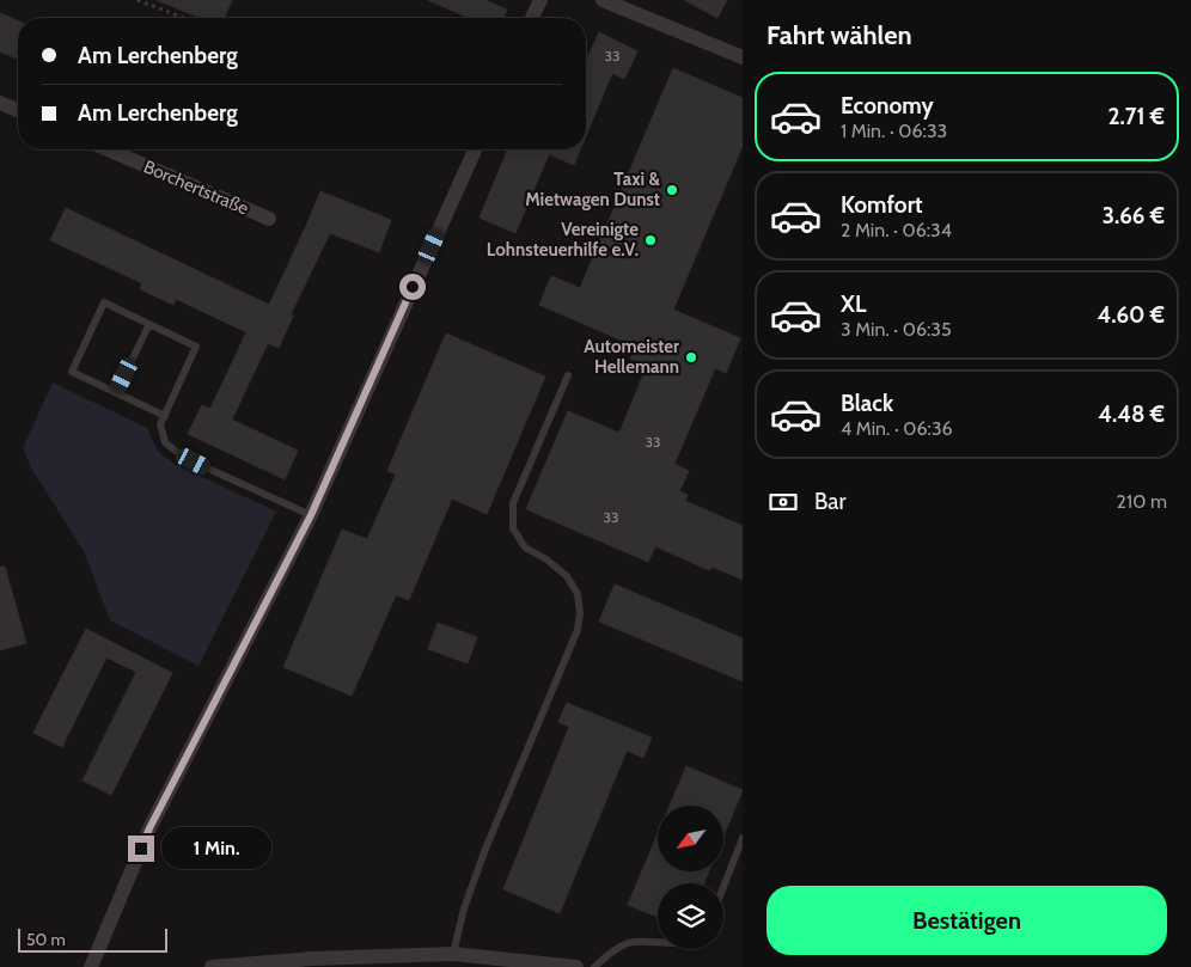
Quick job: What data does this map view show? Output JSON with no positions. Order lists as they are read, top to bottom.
{
  "streets": {
    "street": ["Borchertstraße"]
  },
  "places": ["Taxi & Mietwagen Dunst", "Vereinigte Lohnsteuerhilfe e.V.", "Automeister Hellemann"],
  "house_numbers": ["33", "33", "33"],
  "scale_bar": "50 m",
  "north": "bottom left",
  "page": {
    "heading": "Fahrt wählen",
    "banner": ["Am Lerchenberg", "Am Lerchenberg"],
    "list": [
      {
        "name": "Economy",
        "note": "1 Min. · 06:33",
        "value": "2.71 €"
      },
      {
        "name": "Komfort",
        "note": "2 Min. · 06:34",
        "value": "3.66 €"
      },
      {
        "name": "XL",
        "note": "3 Min. · 06:35",
        "value": "4.60 €"
      },
      {
        "name": "Black",
        "note": "4 Min. · 06:36",
        "value": "4.48 €"
      }
    ],
    "pay": ["Bar", "210 m"],
    "bubble": "1 Min.",
    "buttons": "Bestätigen",
    "scale": "50 m"
  }
}
